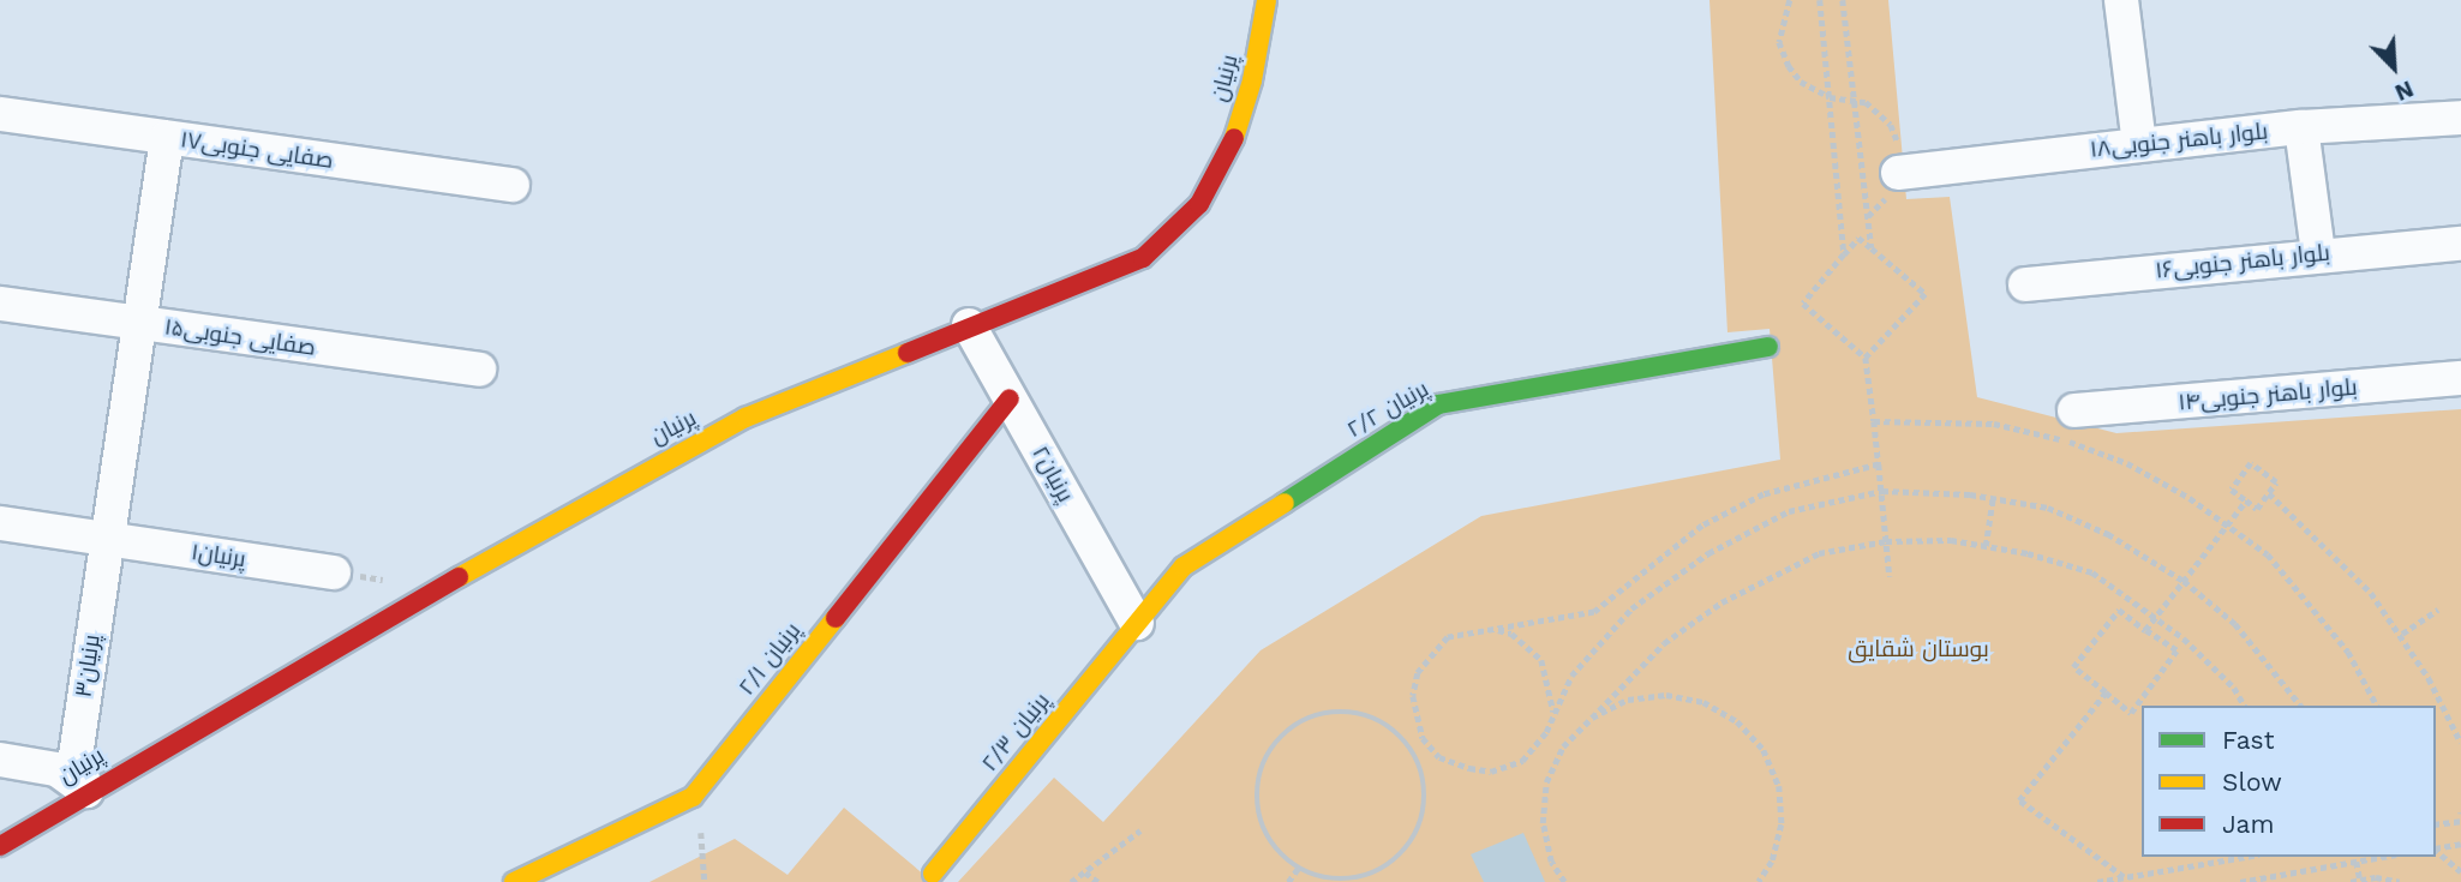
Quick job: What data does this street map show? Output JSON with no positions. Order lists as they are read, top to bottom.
{
  "streets": {
    "street": [
      "پرنیان",
      "۱۸بلوار باهنر جنوبی",
      "صفایی جنوبی۱۷",
      "بلوار باهنر جنوبی۱۶",
      "صفایی جنوبی۱۵",
      "بلوار باهنر جنوبی۱۴",
      "پرنیان ۲/۲",
      "پرنیان۲",
      "پرنیان۱",
      "پرنیان ۲/۱",
      "پرنیان۳",
      "پرنیان ۲/۳"
    ]
  },
  "crossings": [
    ["پرنیان", "پرنیان۲"],
    ["پرنیان", "پرنیان۳"],
    ["صفایی جنوبی۱۷", "پرنیان۳"],
    ["صفایی جنوبی۱۵", "پرنیان۳"],
    ["پرنیان ۲/۲", "پرنیان۲"],
    ["پرنیان ۲/۲", "پرنیان ۲/۳"],
    ["پرنیان۲", "پرنیان ۲/۱"],
    ["پرنیان۲", "پرنیان ۲/۳"],
    ["پرنیان۱", "پرنیان۳"]
  ],
  "parks": ["بوستان شقایق"],
  "legend": ["Fast", "Slow", "Jam"],
  "north": "bottom right"
}
